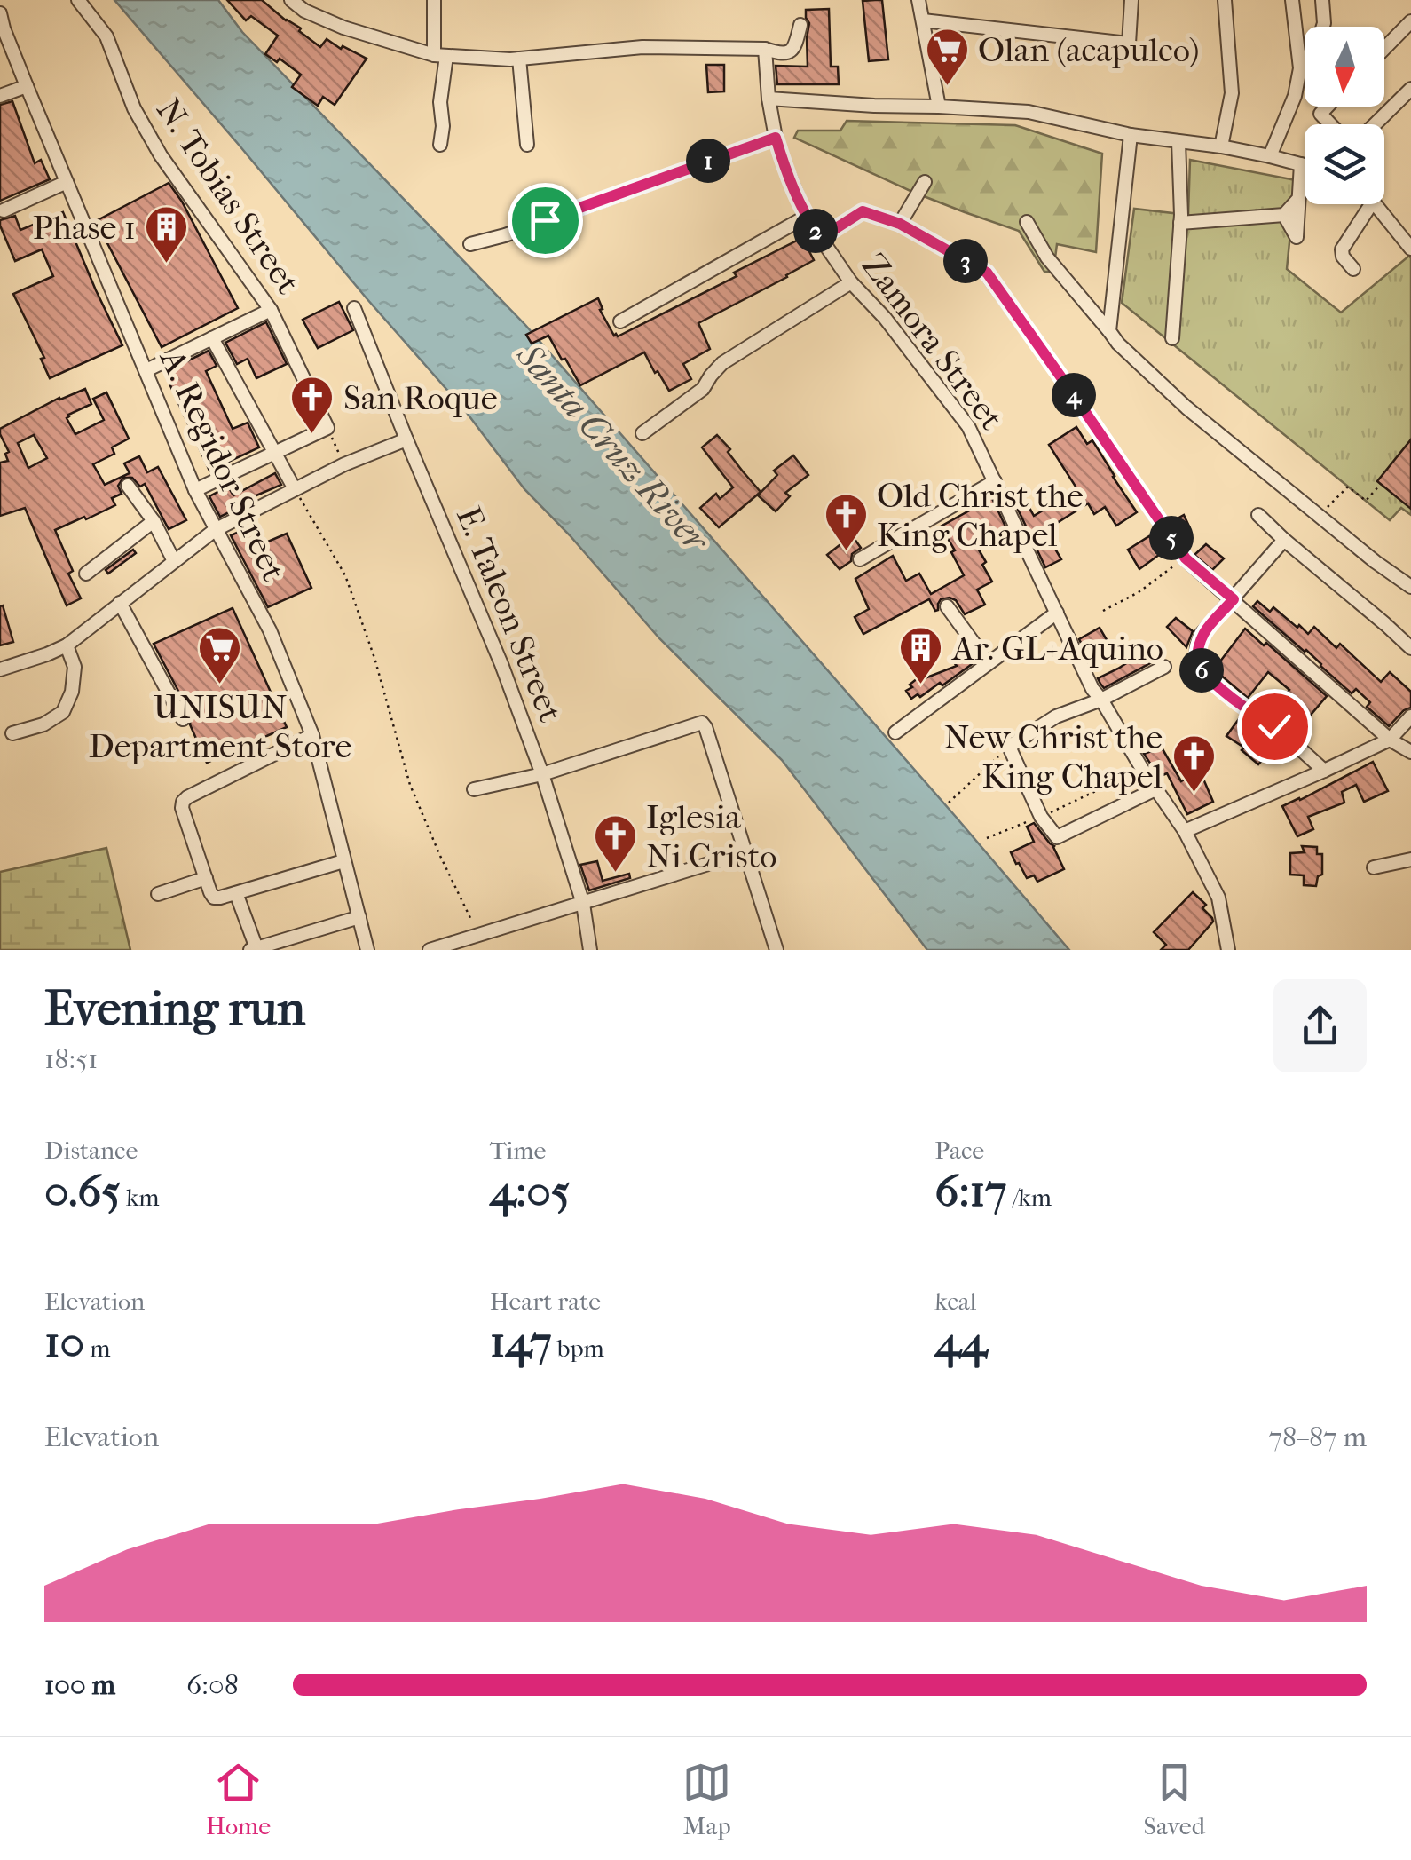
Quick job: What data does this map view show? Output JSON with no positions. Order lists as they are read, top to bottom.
{
  "streets": {
    "street": [
      "N. Tobias Street",
      "Zamora Street",
      "A. Regidor Street",
      "E. Taleon Street"
    ]
  },
  "water": ["Santa Cruz River"],
  "places": {
    "supermarket": ["Olan (acapulco)", "UNISUN Department Store"],
    "building": ["Phase 1", "Ar. GL+Aquino"],
    "church": [
      "San Roque",
      "Old Christ the King Chapel",
      "New Christ the King Chapel",
      "Iglesia Ni Cristo"
    ]
  },
  "north": "bottom",
  "page": {
    "pins": [
      "1",
      "2",
      "3",
      "4",
      "5",
      "6"
    ],
    "heading": ["Evening run", "18:51"],
    "stats": [
      ["Distance", "0.65 km"],
      ["Time", "4:05"],
      ["Pace", "6:17 /km"],
      ["Elevation", "10 m"],
      ["Heart rate", "147 bpm"],
      ["kcal", "44"]
    ],
    "chart": ["Elevation", "78–87 m"],
    "list": [
      {
        "name": "100 m",
        "note": "6:08"
      }
    ],
    "tabs": ["Home", "Map", "Saved"]
  }
}
